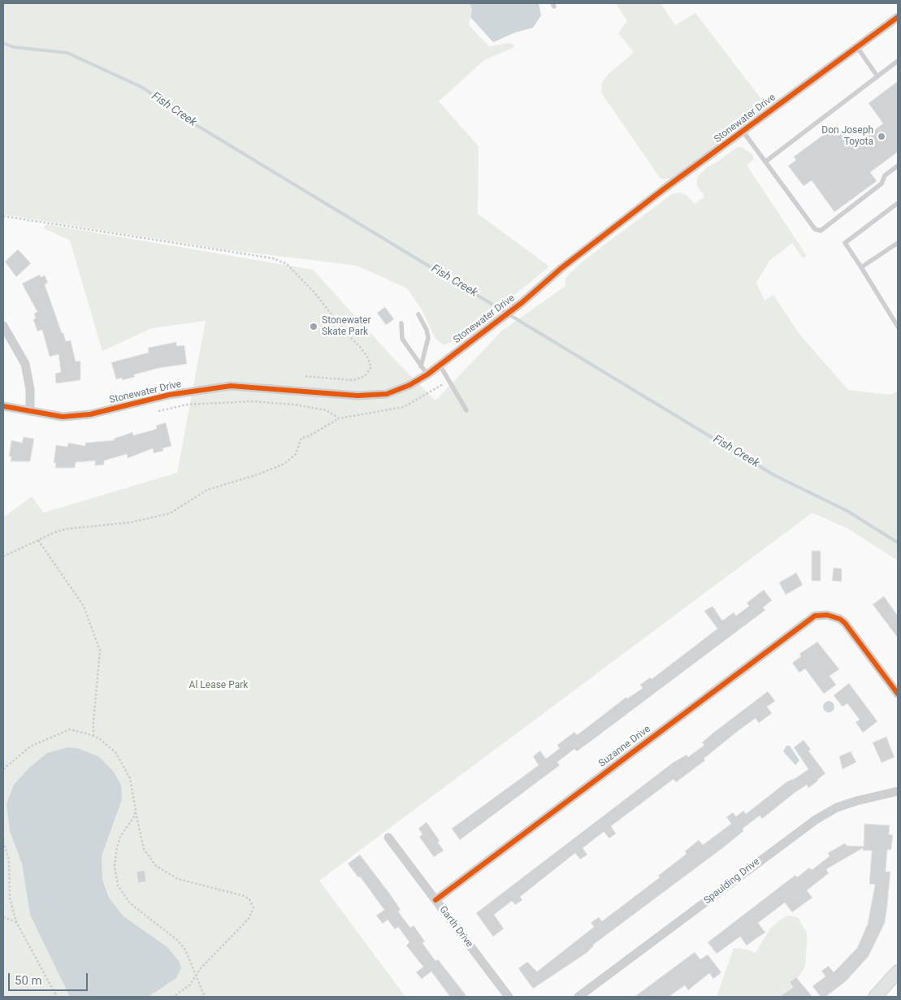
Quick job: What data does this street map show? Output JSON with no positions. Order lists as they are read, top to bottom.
{
  "streets": {
    "street": [
      "Stonewater Drive",
      "Suzanne Drive",
      "Spaulding Drive",
      "Garth Drive"
    ]
  },
  "crossings": [
    ["Suzanne Drive", "Garth Drive"]
  ],
  "water": ["Fish Creek"],
  "parks": ["Al Lease Park"],
  "places": ["Don Joseph Toyota", "Stonewater Skate Park"],
  "scale_bar": "50 m"
}
